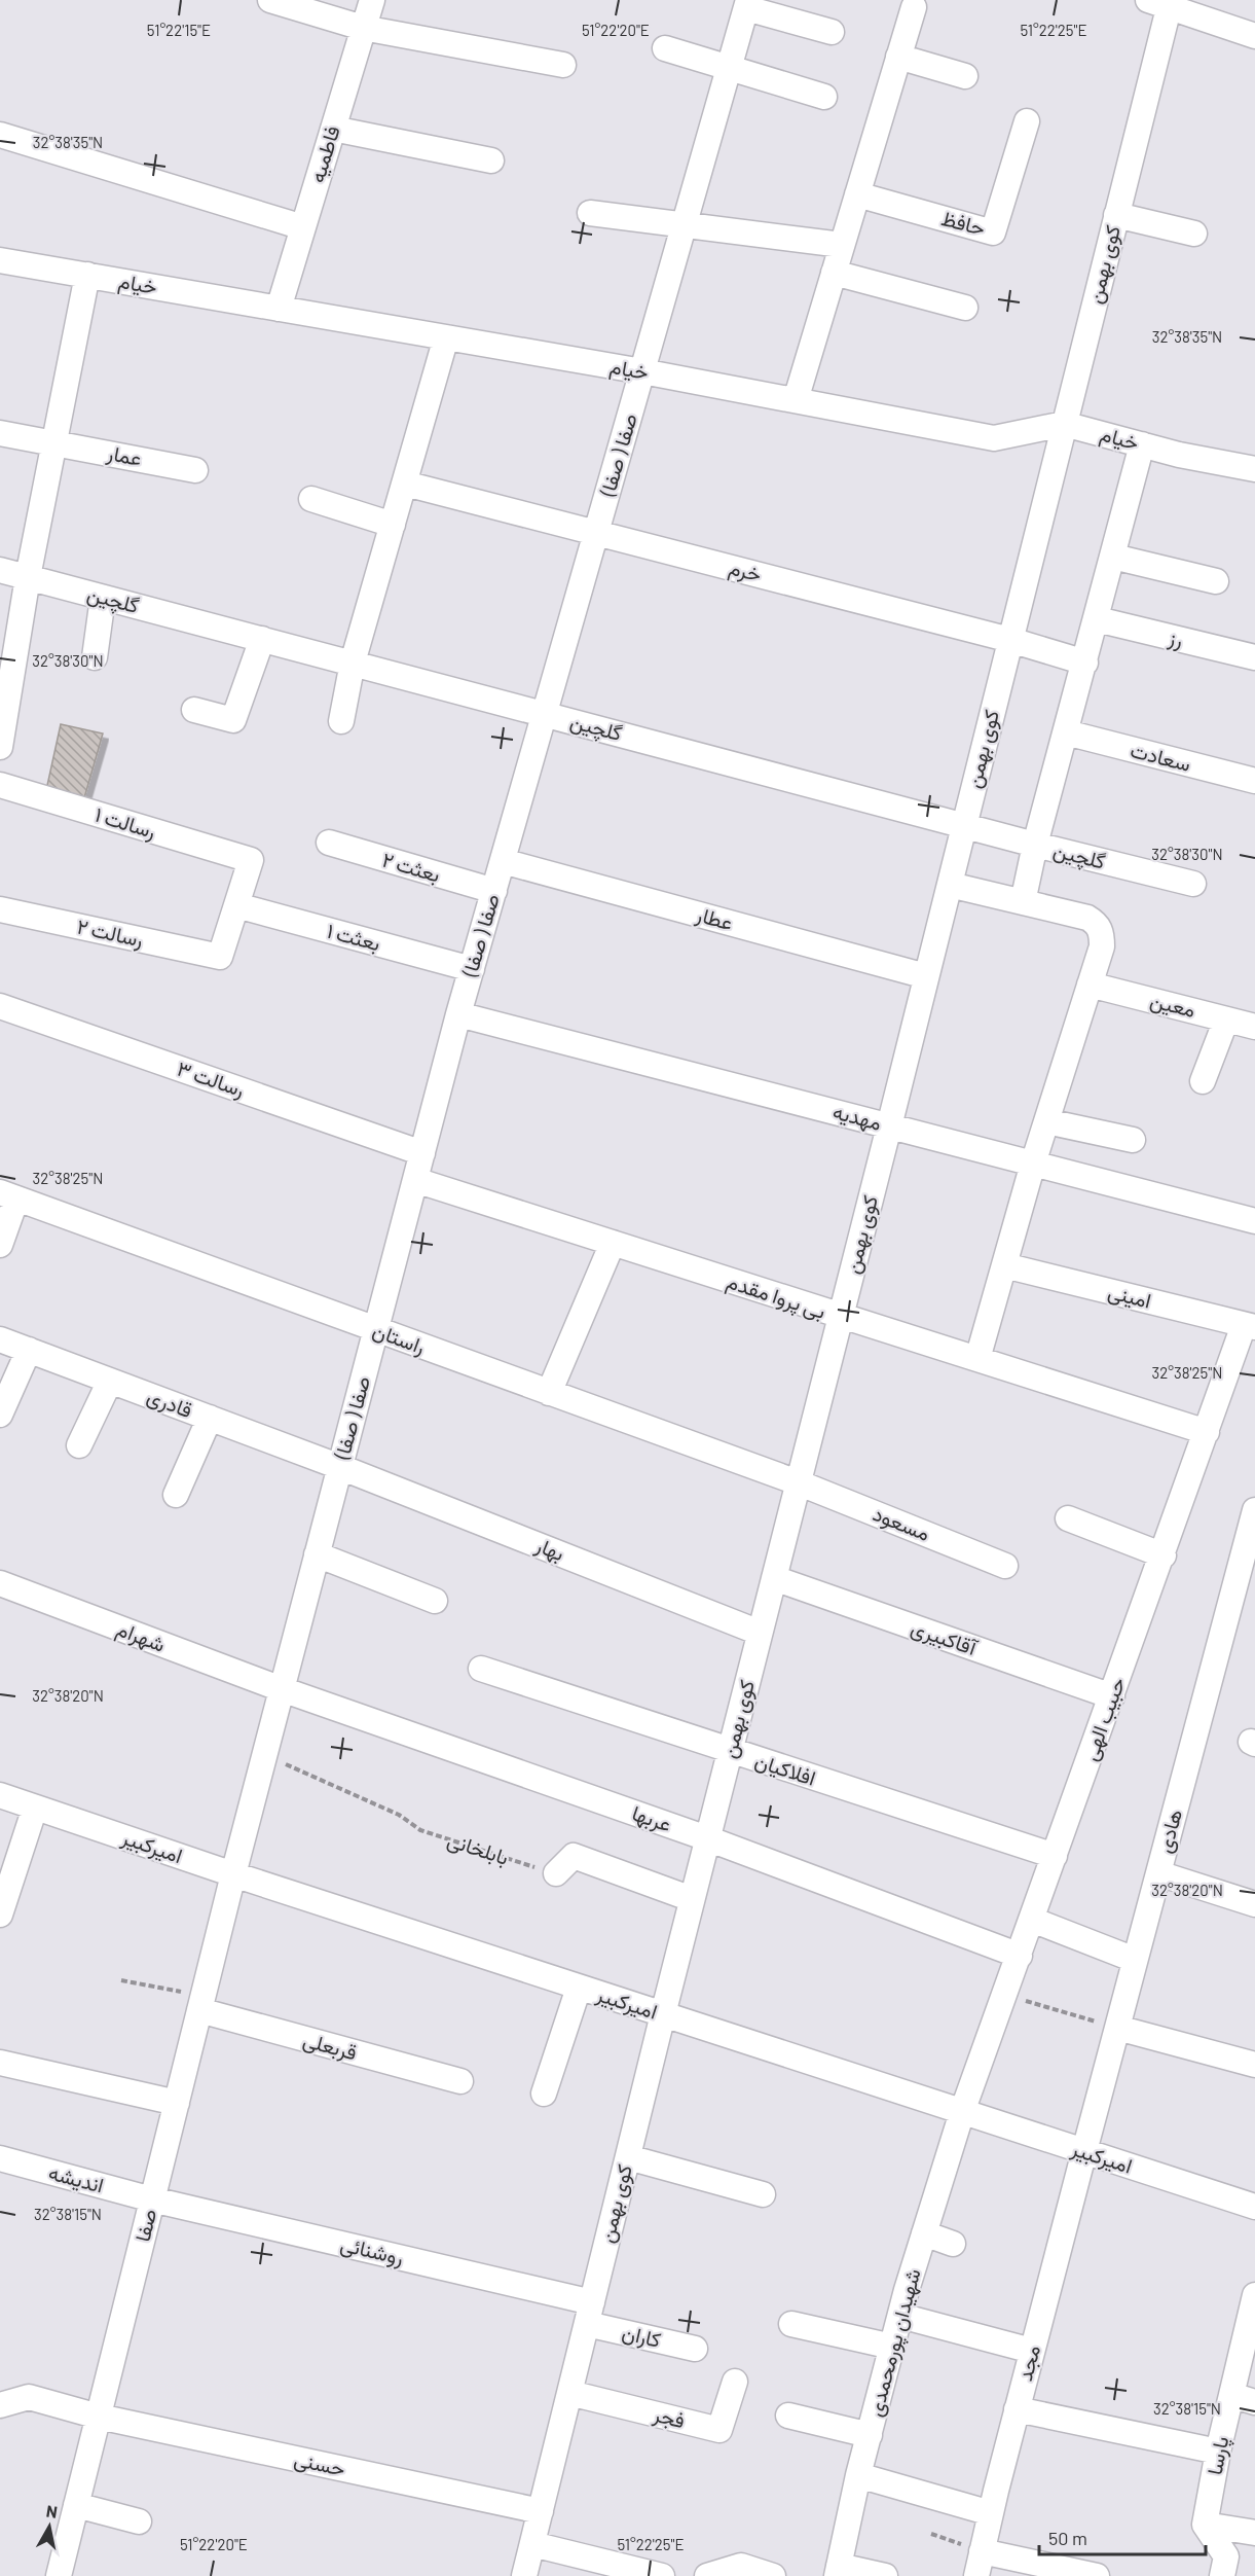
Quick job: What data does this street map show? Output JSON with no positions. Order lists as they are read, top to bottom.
{
  "streets": {
    "street": [
      "فاطمیه",
      "حافظ",
      "کوی بهمن",
      "خیام",
      "صفا ( صفا)",
      "عمار",
      "خرم",
      "گلچین",
      "رز",
      "سعادت",
      "رسالت ۱",
      "بعثت ۲",
      "عطار",
      "رسالت ۲",
      "بعثت ۱",
      "معین",
      "رسالت ۳",
      "مهدیه",
      "بی پروا مقدم",
      "امینی",
      "راستان",
      "قادری",
      "مسعود",
      "بهار",
      "شهرام",
      "آقاکبیری",
      "حبیب الهی",
      "افلاکیان",
      "عربها",
      "هادی",
      "امیرکبیر",
      "قربعلی",
      "اندیشه",
      "صفا",
      "روشنائی",
      "کاران",
      "شهیدان پورمحمدی",
      "مجد",
      "فجر",
      "پارسا",
      "حسنی"
    ],
    "path": ["بابلخانی"]
  },
  "crossings": [
    ["فاطمیه", "خیام"],
    ["کوی بهمن", "خیام"],
    ["کوی بهمن", "خرم"],
    ["کوی بهمن", "گلچین"],
    ["کوی بهمن", "عطار"],
    ["کوی بهمن", "مهدیه"],
    ["کوی بهمن", "بی پروا مقدم"],
    ["کوی بهمن", "راستان"],
    ["کوی بهمن", "مسعود"],
    ["کوی بهمن", "بهار"],
    ["کوی بهمن", "آقاکبیری"],
    ["کوی بهمن", "افلاکیان"],
    ["کوی بهمن", "عربها"],
    ["کوی بهمن", "امیرکبیر"],
    ["کوی بهمن", "روشنائی"],
    ["کوی بهمن", "کاران"],
    ["کوی بهمن", "فجر"],
    ["کوی بهمن", "حسنی"],
    ["خیام", "صفا ( صفا)"],
    ["صفا ( صفا)", "خرم"],
    ["صفا ( صفا)", "گلچین"],
    ["صفا ( صفا)", "بعثت ۲"],
    ["صفا ( صفا)", "عطار"],
    ["صفا ( صفا)", "بعثت ۱"],
    ["صفا ( صفا)", "رسالت ۳"],
    ["صفا ( صفا)", "مهدیه"],
    ["صفا ( صفا)", "بی پروا مقدم"],
    ["صفا ( صفا)", "راستان"],
    ["صفا ( صفا)", "قادری"],
    ["صفا ( صفا)", "بهار"],
    ["صفا ( صفا)", "شهرام"],
    ["صفا ( صفا)", "عربها"],
    ["صفا ( صفا)", "امیرکبیر"],
    ["صفا ( صفا)", "بابلخانی"],
    ["صفا ( صفا)", "صفا"],
    ["رسالت ۱", "رسالت ۲"],
    ["رسالت ۱", "بعثت ۱"],
    ["رسالت ۲", "بعثت ۱"],
    ["بی پروا مقدم", "حبیب الهی"],
    ["امینی", "حبیب الهی"],
    ["راستان", "مسعود"],
    ["قادری", "بهار"],
    ["شهرام", "عربها"],
    ["آقاکبیری", "حبیب الهی"],
    ["حبیب الهی", "افلاکیان"],
    ["حبیب الهی", "عربها"],
    ["حبیب الهی", "امیرکبیر"],
    ["حبیب الهی", "شهیدان پورمحمدی"],
    ["هادی", "امیرکبیر"],
    ["هادی", "مجد"],
    ["امیرکبیر", "صفا"],
    ["امیرکبیر", "شهیدان پورمحمدی"],
    ["امیرکبیر", "مجد"],
    ["قربعلی", "صفا"],
    ["اندیشه", "صفا"],
    ["اندیشه", "روشنائی"],
    ["صفا", "روشنائی"],
    ["صفا", "حسنی"],
    ["روشنائی", "کاران"]
  ],
  "scale_bar": "50 m",
  "north": "top",
  "coordinates": [
    "51°22'15\"E",
    "51°22'20\"E",
    "51°22'25\"E",
    "32°38'35\"N",
    "32°38'30\"N",
    "32°38'25\"N",
    "32°38'20\"N",
    "32°38'15\"N"
  ]
}
